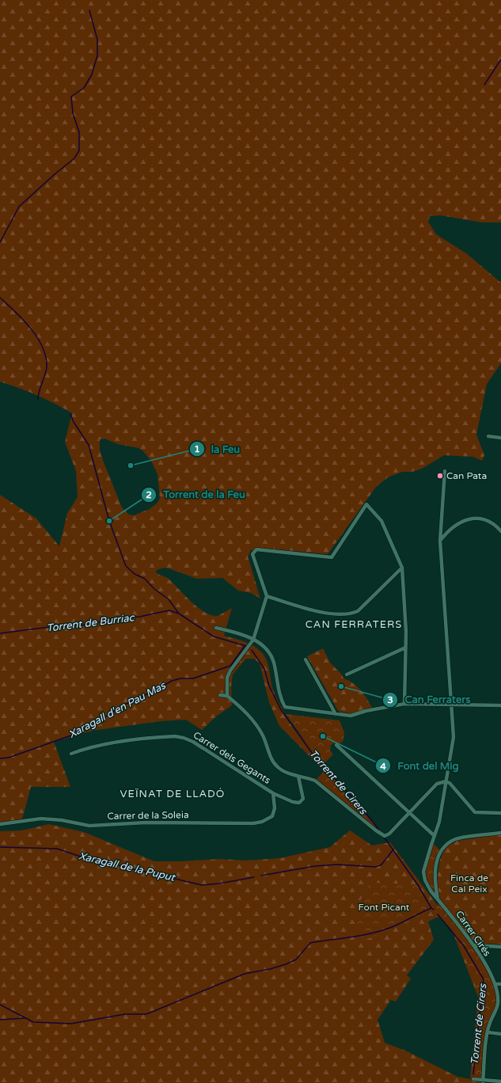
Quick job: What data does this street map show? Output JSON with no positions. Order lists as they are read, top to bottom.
{
  "streets": {
    "street": ["Carrer dels Gegants", "Carrer de la Soleia", "Carrer Cirés"]
  },
  "crossings": [
    ["Carrer dels Gegants", "Carrer de la Soleia"]
  ],
  "districts": ["CAN FERRATERS", "VEÏNAT DE LLADÓ"],
  "water": [
    "Torrent de Burriac",
    "Xaragall d'en Pau Mas",
    "Torrent de Cirers",
    "Xaragall de la Puput"
  ],
  "parks": ["Finca de Cal Peix", "Font Picant"],
  "places": [
    "la Feu",
    "Can Pata",
    "Torrent de la Feu",
    "Can Ferraters",
    "Font del Mig"
  ]
}
